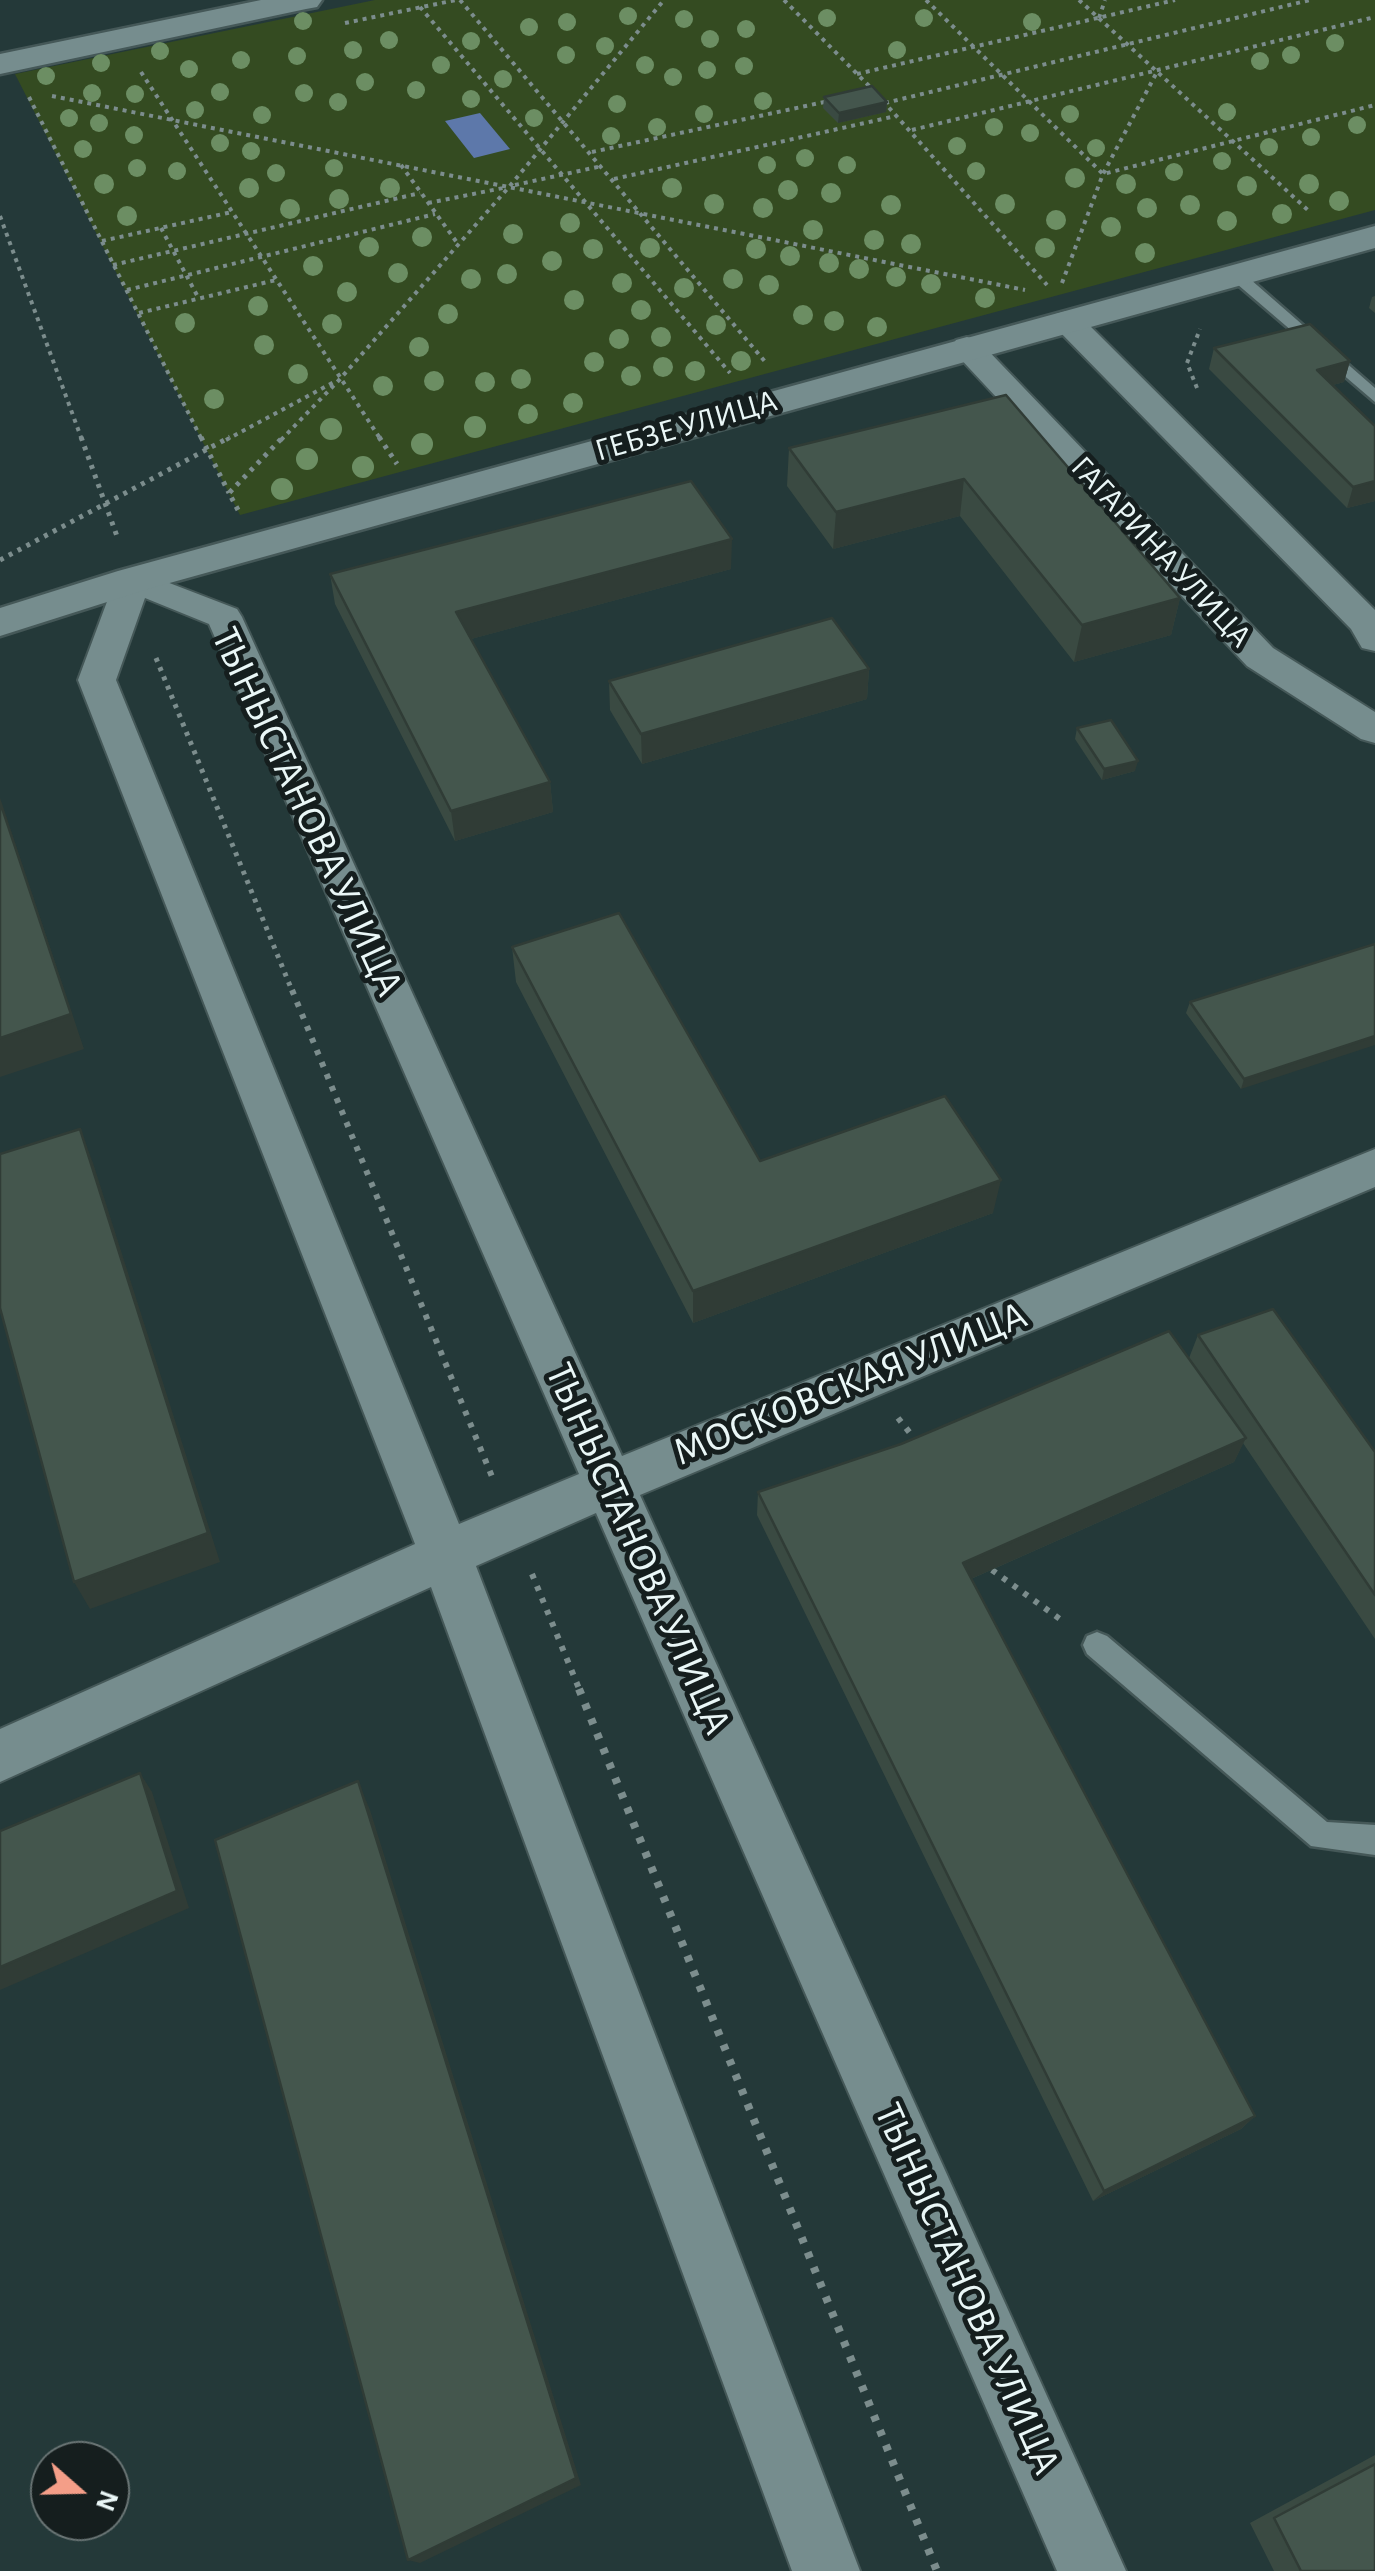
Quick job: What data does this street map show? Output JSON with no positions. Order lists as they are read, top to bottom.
{
  "streets": {
    "main road": ["ГЕБЗЕ УЛИЦА"],
    "street": ["ГАГАРИНА УЛИЦА", "ТЫНЫСТАНОВА УЛИЦА", "МОСКОВСКАЯ УЛИЦА"]
  },
  "crossings": [
    ["ГЕБЗЕ УЛИЦА", "ГАГАРИНА УЛИЦА"],
    ["ГЕБЗЕ УЛИЦА", "ТЫНЫСТАНОВА УЛИЦА"],
    ["ТЫНЫСТАНОВА УЛИЦА", "МОСКОВСКАЯ УЛИЦА"]
  ],
  "north": "right"
}
